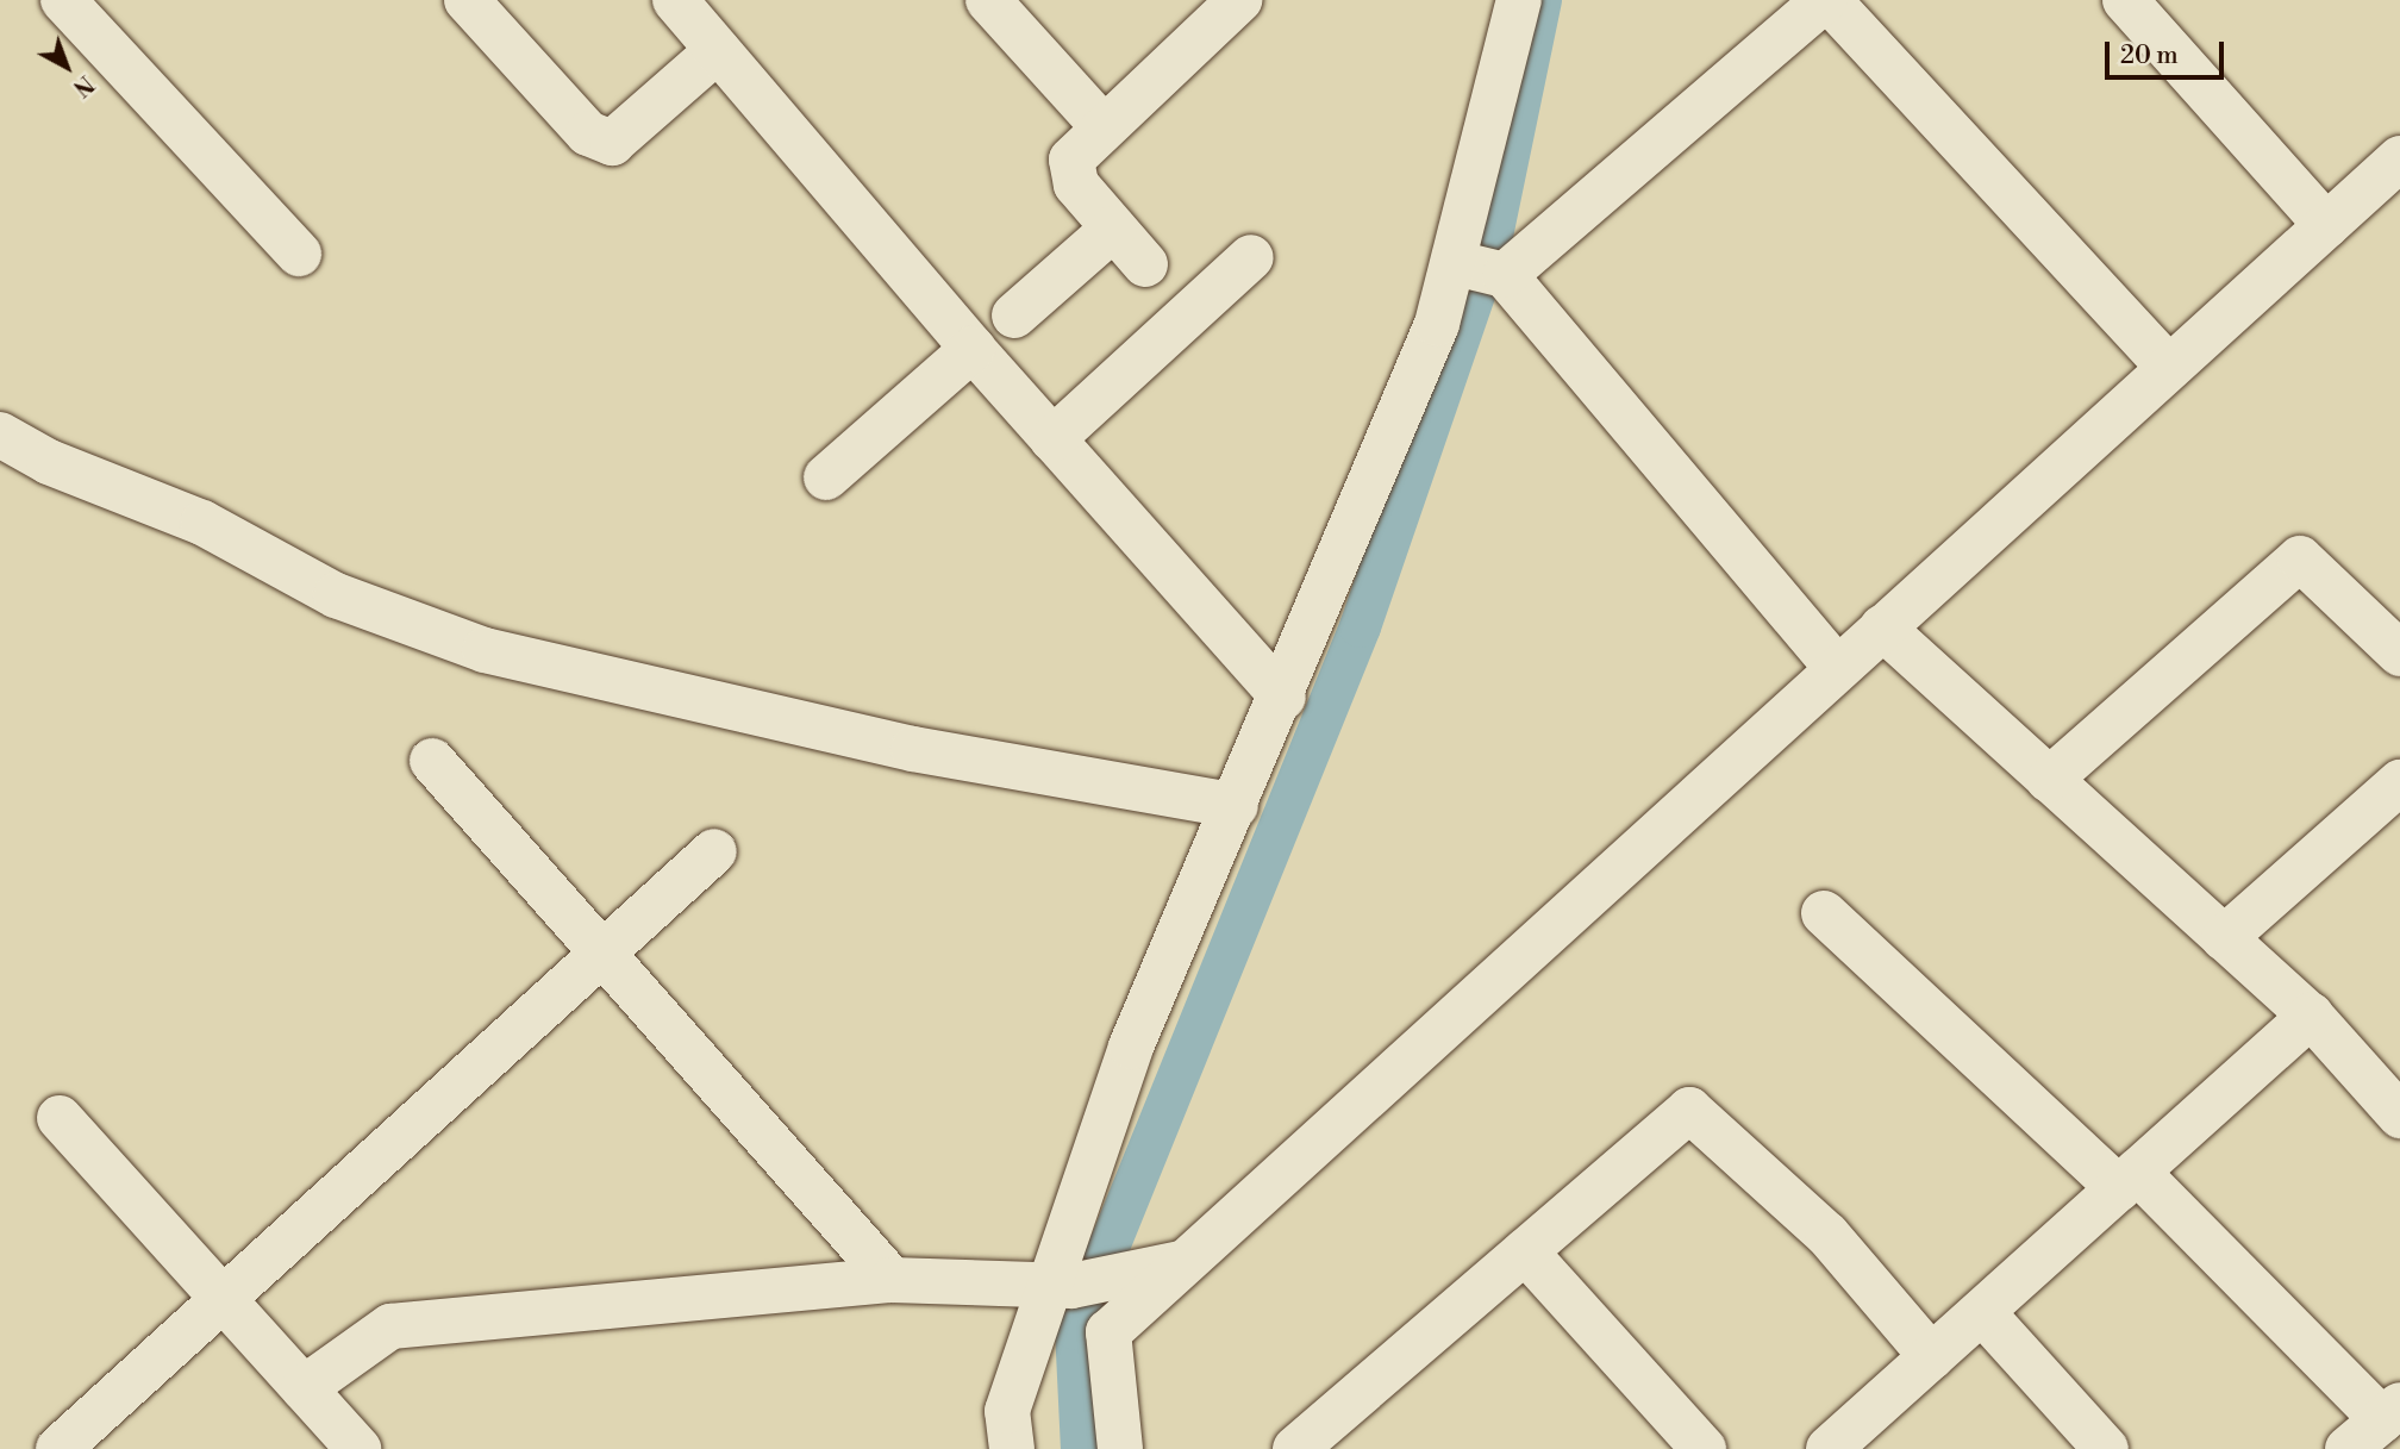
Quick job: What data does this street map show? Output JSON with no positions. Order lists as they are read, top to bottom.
{
  "scale_bar": "20 m",
  "north": "bottom right"
}
